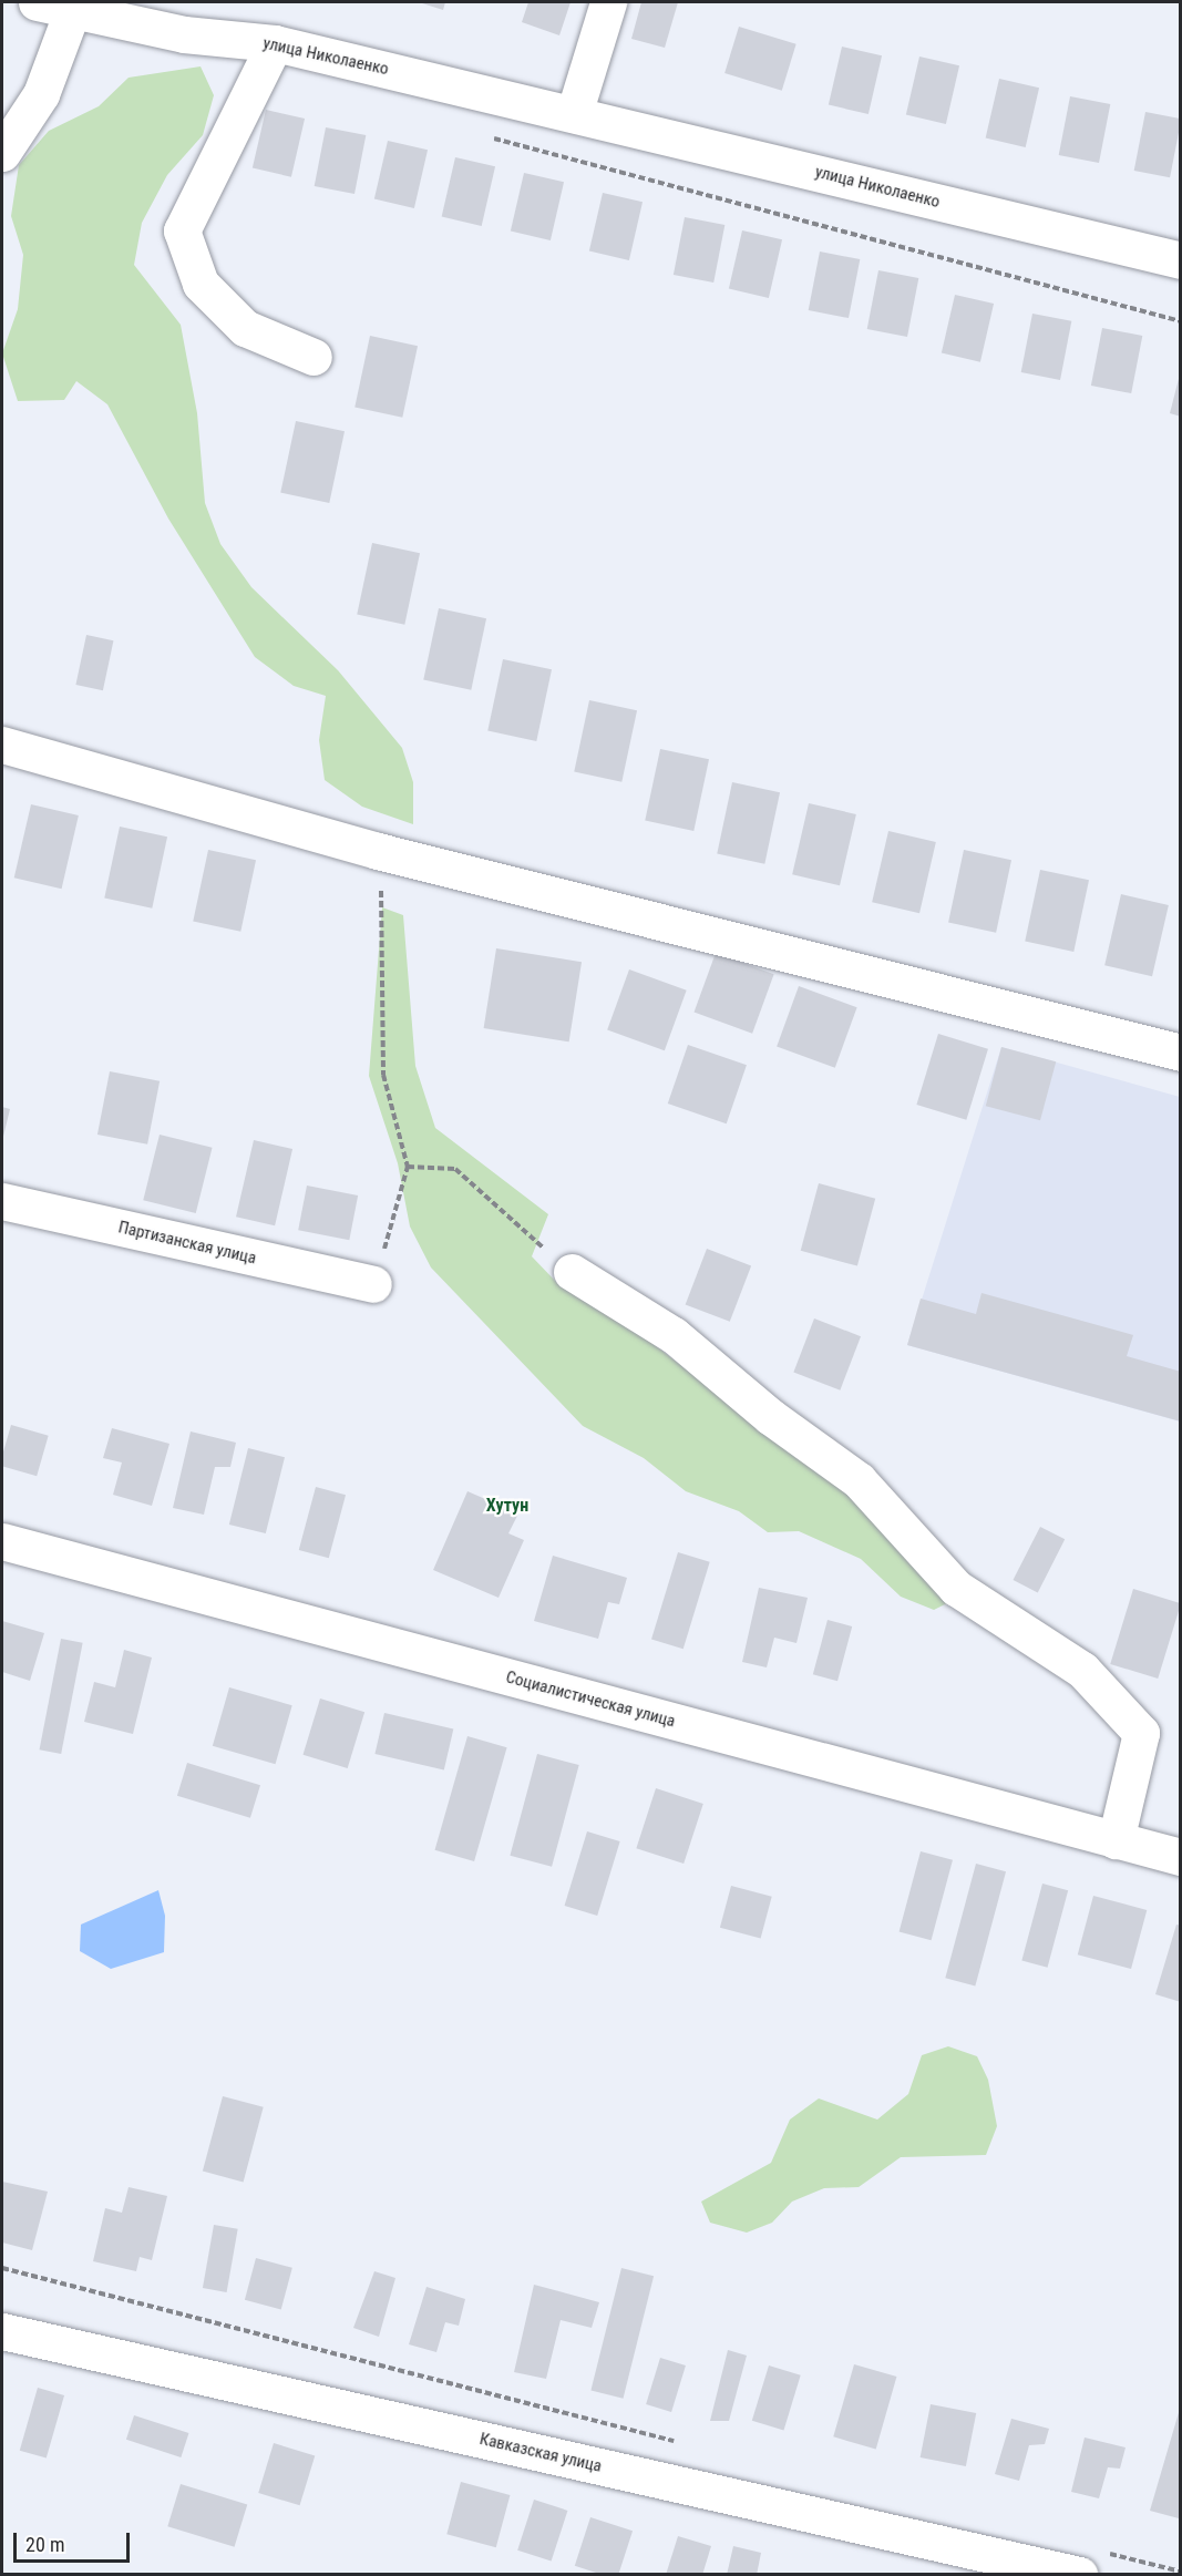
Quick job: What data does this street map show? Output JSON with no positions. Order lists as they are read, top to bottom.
{
  "streets": {
    "street": [
      "улица Николаенко",
      "Партизанская улица",
      "Социалистическая улица",
      "Кавказская улица"
    ]
  },
  "districts": ["Хутун"],
  "scale_bar": "20 m"
}
